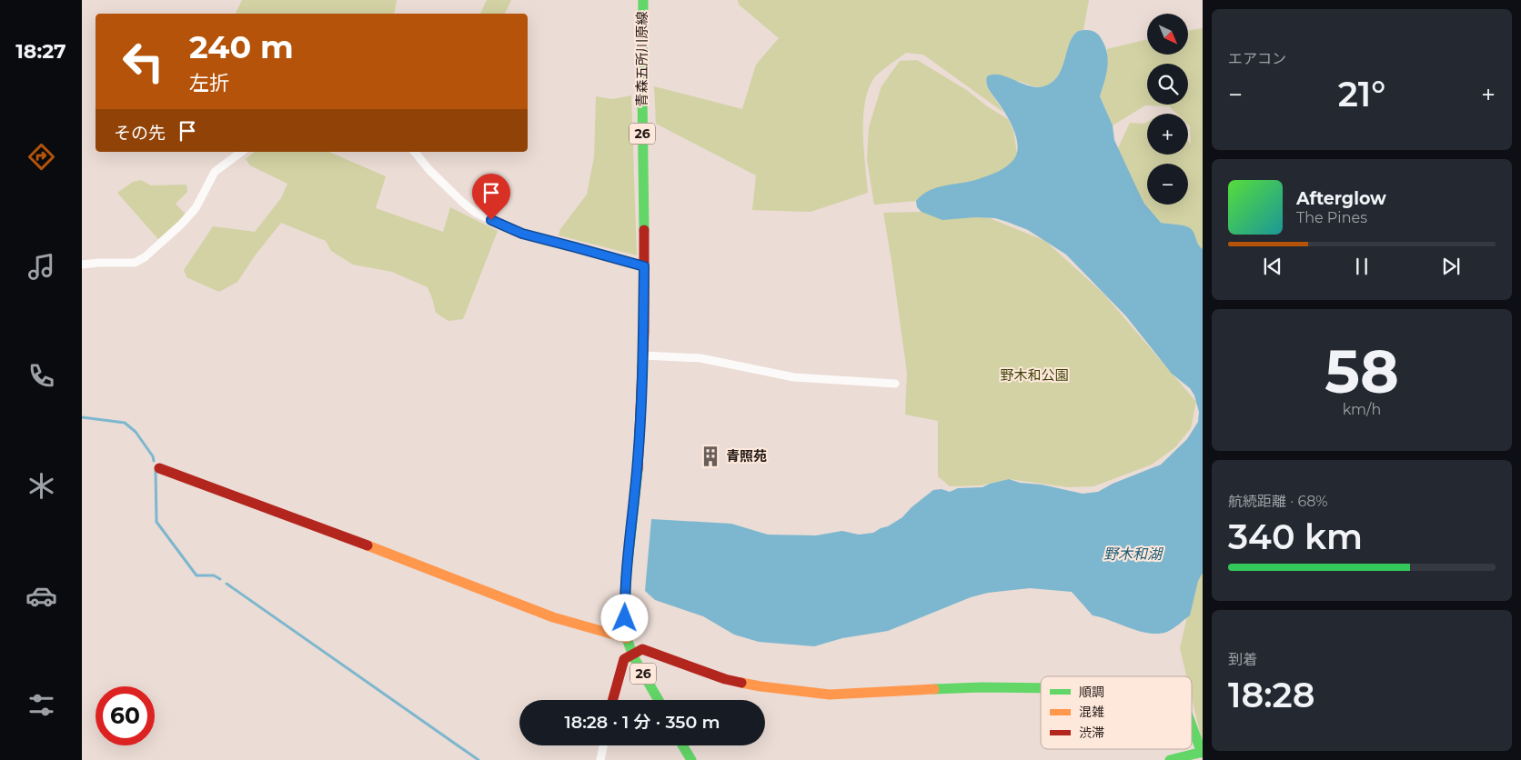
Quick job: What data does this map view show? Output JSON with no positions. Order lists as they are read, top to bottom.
{
  "streets": {
    "street": ["青森五所川原線", "26"]
  },
  "water": ["野木和湖"],
  "parks": ["野木和公園"],
  "places": {
    "building": ["青照苑"]
  },
  "legend": ["順調", "混雑", "渋滞"],
  "north": "bottom right",
  "page": {
    "tabs": "18:27",
    "tile": [
      "エアコン",
      ["58", "km/h"],
      ["航続距離 · 68%", "340 km"],
      ["到着", "18:28"]
    ],
    "map_buttons": ["+", "−"],
    "turn": ["240 m", "左折"],
    "heat": ["−", "21°", "+"],
    "then": "その先",
    "song": ["Afterglow", "The Pines"],
    "limit": "60",
    "trip": "18:28 · 1 分 · 350 m"
  }
}
